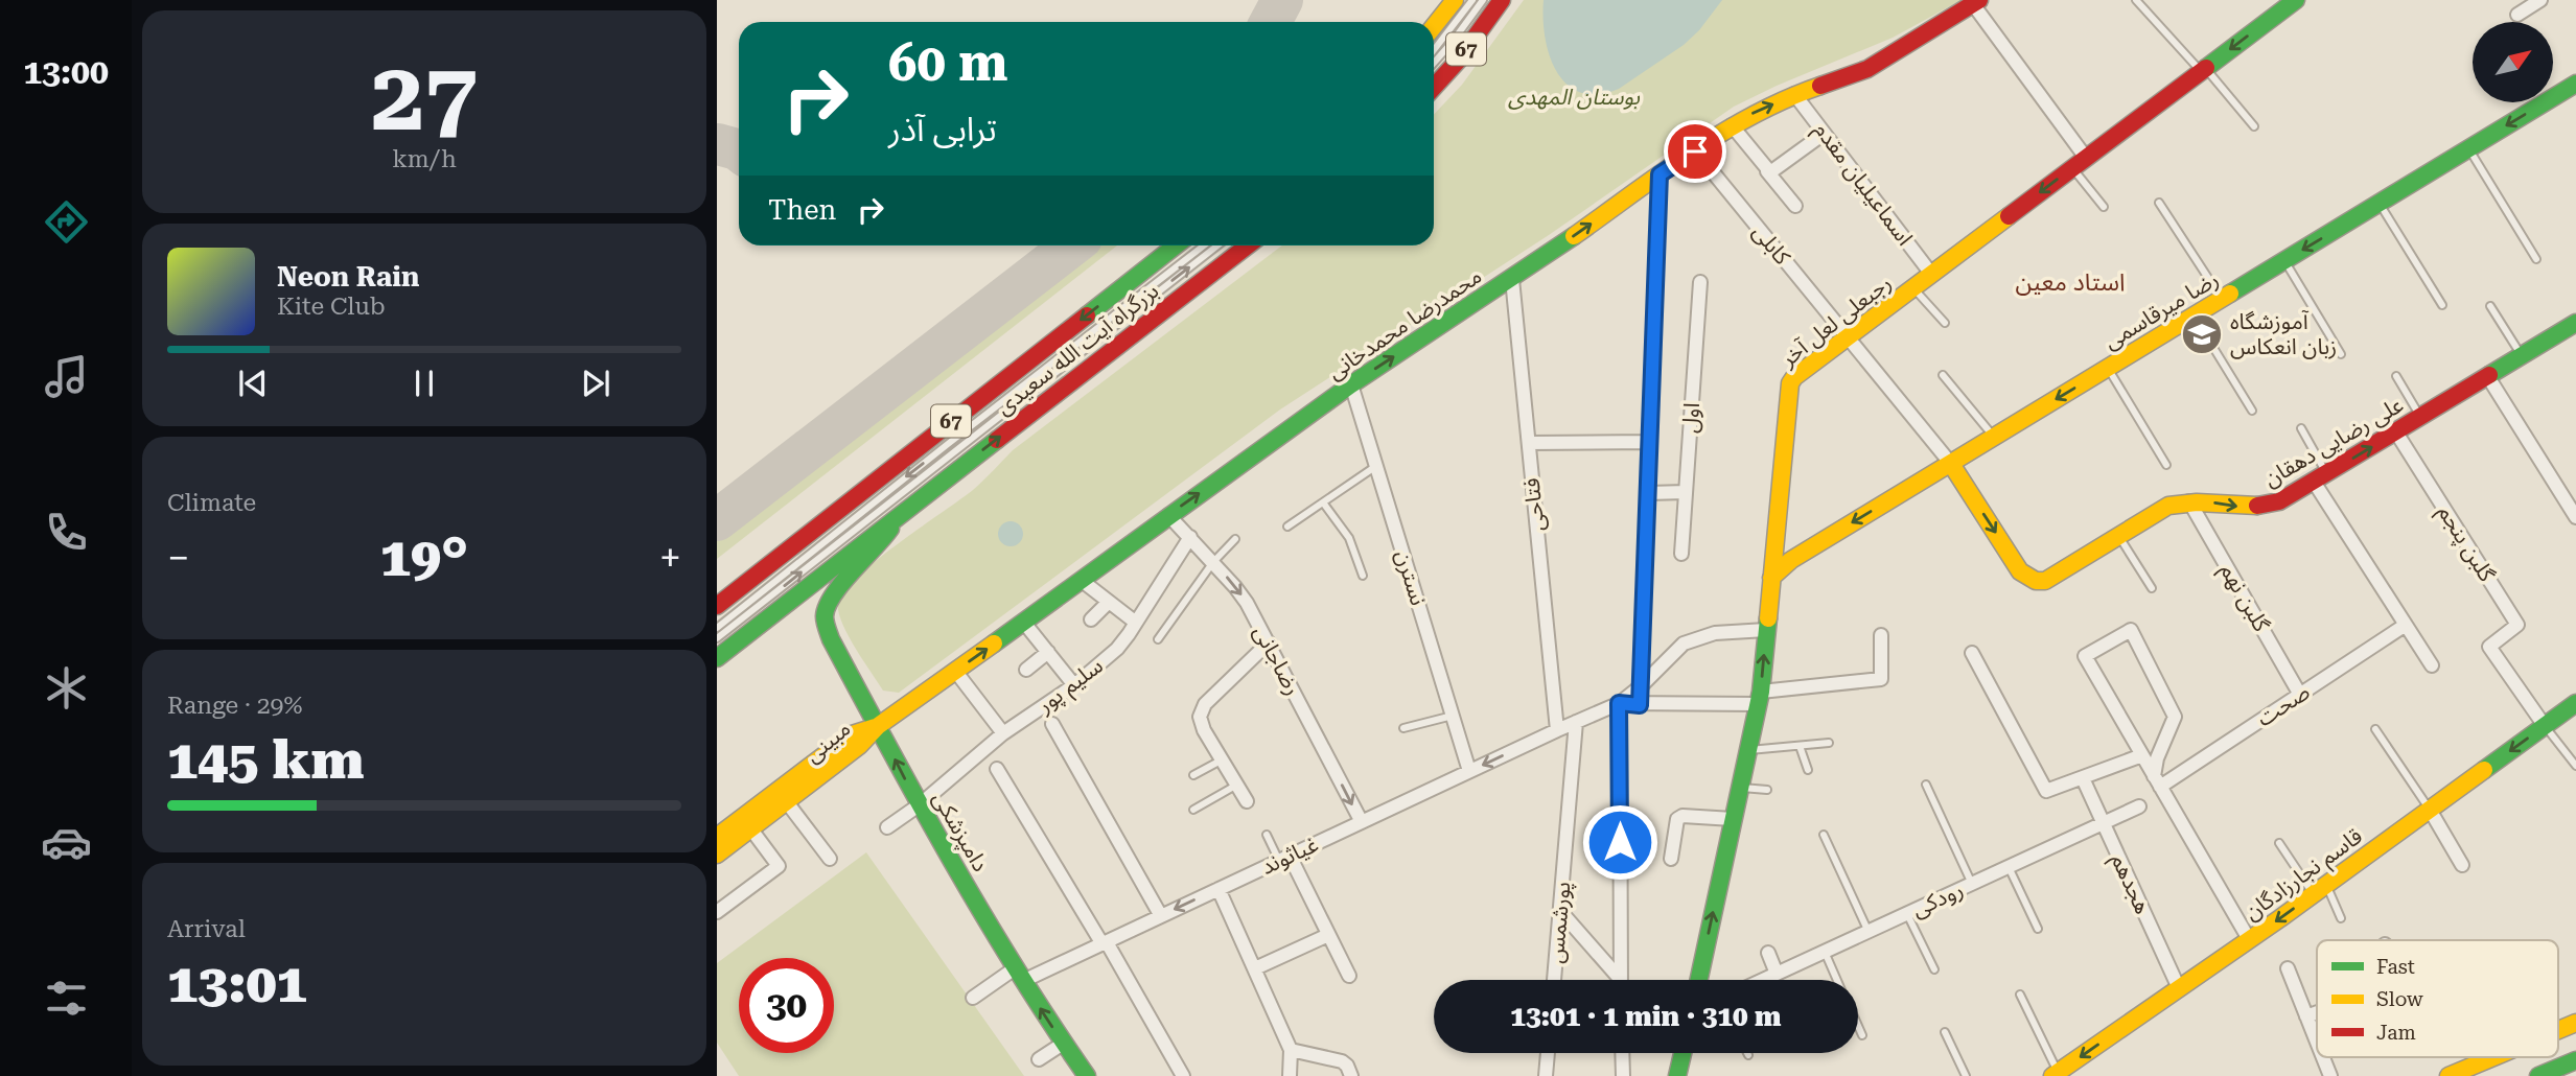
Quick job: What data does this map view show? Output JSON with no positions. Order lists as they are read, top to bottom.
{
  "streets": {
    "main road": [
      "67",
      "رضا میرقاسمی",
      "رجبعلی لعل آخر",
      "محمدرضا محمدخانی",
      "بزرگراه آیت الله سعیدی",
      "علی رضایی دهقان",
      "مبینی",
      "دامپزشکی",
      "قاسم نجارزادگان"
    ],
    "street": [
      "اسماعیلیان مقدم",
      "کابلی",
      "اول",
      "فتاحی",
      "گلبن پنجم",
      "نسترن",
      "گلبن نهم",
      "رضاجانی",
      "سلیم پور",
      "صحت",
      "غیاثوند",
      "هجدهم",
      "رودکی",
      "پورشمس"
    ]
  },
  "crossings": [
    ["اسماعیلیان مقدم", "رجبعلی لعل آخر"],
    ["اسماعیلیان مقدم", "محمدرضا محمدخانی"],
    ["کابلی", "رضا میرقاسمی"],
    ["کابلی", "رجبعلی لعل آخر"],
    ["کابلی", "محمدرضا محمدخانی"],
    ["کابلی", "علی رضایی دهقان"],
    ["رضا میرقاسمی", "رجبعلی لعل آخر"],
    ["رضا میرقاسمی", "علی رضایی دهقان"],
    ["رجبعلی لعل آخر", "غیاثوند"],
    ["محمدرضا محمدخانی", "فتاحی"],
    ["محمدرضا محمدخانی", "نسترن"],
    ["محمدرضا محمدخانی", "رضاجانی"],
    ["محمدرضا محمدخانی", "مبینی"],
    ["محمدرضا محمدخانی", "دامپزشکی"],
    ["بزرگراه آیت الله سعیدی", "دامپزشکی"],
    ["علی رضایی دهقان", "گلبن پنجم"],
    ["علی رضایی دهقان", "گلبن نهم"],
    ["فتاحی", "غیاثوند"],
    ["گلبن پنجم", "قاسم نجارزادگان"],
    ["نسترن", "غیاثوند"],
    ["گلبن نهم", "صحت"],
    ["رضاجانی", "سلیم پور"],
    ["رضاجانی", "غیاثوند"],
    ["سلیم پور", "دامپزشکی"],
    ["مبینی", "دامپزشکی"],
    ["دامپزشکی", "غیاثوند"],
    ["غیاثوند", "پورشمس"],
    ["قاسم نجارزادگان", "هجدهم"],
    ["هجدهم", "رودکی"]
  ],
  "one_way": [
    "رضا میرقاسمی",
    "محمدرضا محمدخانی",
    "رضاجانی",
    "قاسم نجارزادگان"
  ],
  "districts": ["استاد معین"],
  "parks": ["بوستان المهدی"],
  "places": {
    "school or university": ["آموزشگاه زبان انعکاس"]
  },
  "legend": ["Fast", "Slow", "Jam"],
  "north": "top right",
  "page": {
    "tabs": "13:00",
    "tile": [
      ["27", "km/h"],
      "Climate",
      ["Range · 29%", "145 km"],
      ["Arrival", "13:01"]
    ],
    "turn": ["60 m", "ترابی آذر"],
    "then": "Then",
    "song": ["Neon Rain", "Kite Club"],
    "heat": ["−", "19°", "+"],
    "limit": "30",
    "trip": "13:01 · 1 min · 310 m"
  }
}
